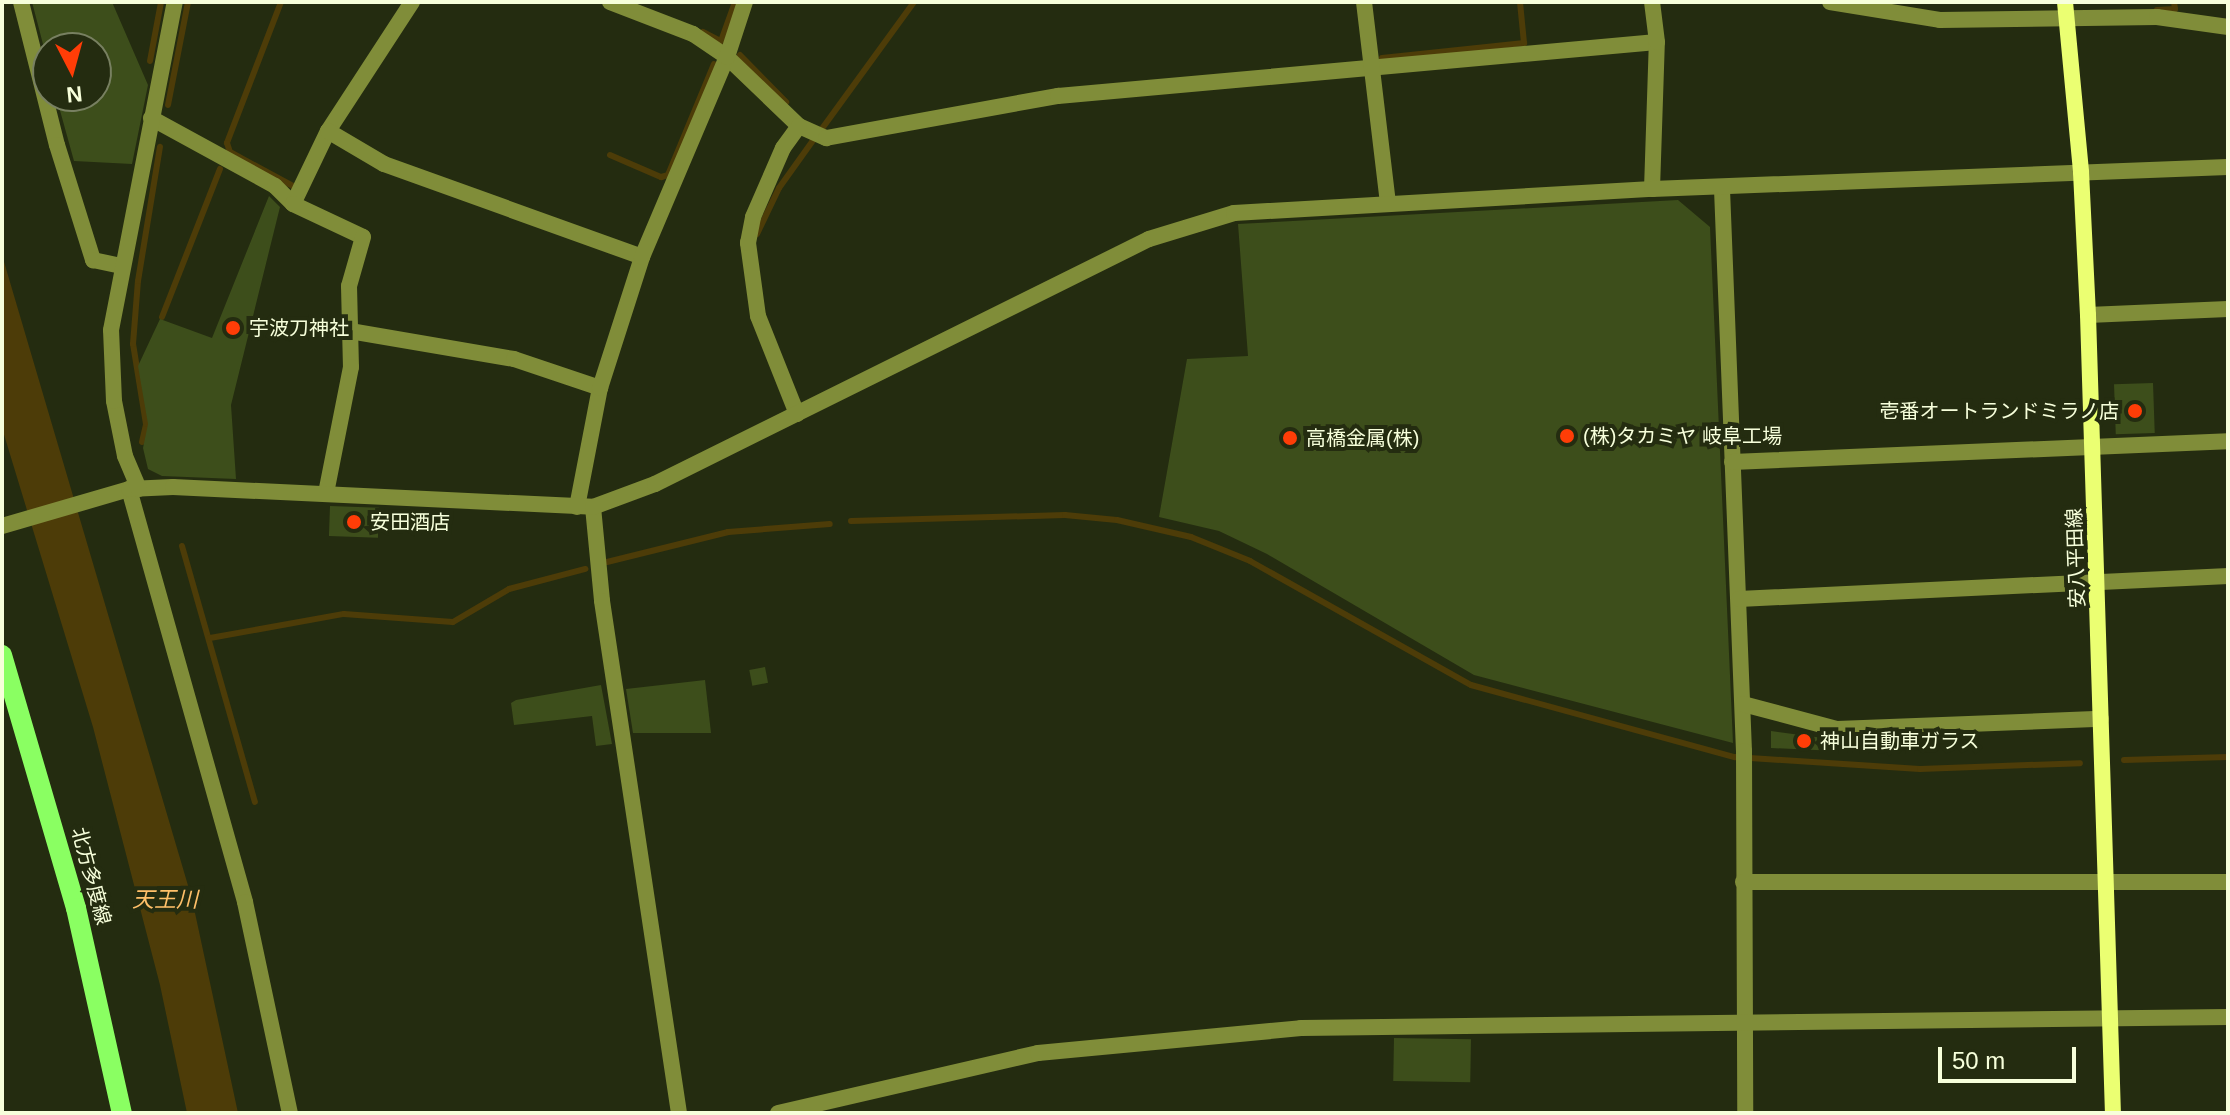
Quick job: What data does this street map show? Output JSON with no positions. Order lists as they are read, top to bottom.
{
  "streets": {
    "main road": ["安八平田線", "北方多度線"]
  },
  "water": ["天王川"],
  "places": [
    "宇波刀神社",
    "壱番オートランドミラノ店",
    "(株)タカミヤ 岐阜工場",
    "高橋金属(株)",
    "安田酒店",
    "神山自動車ガラス"
  ],
  "scale_bar": "50 m",
  "north": "bottom"
}
